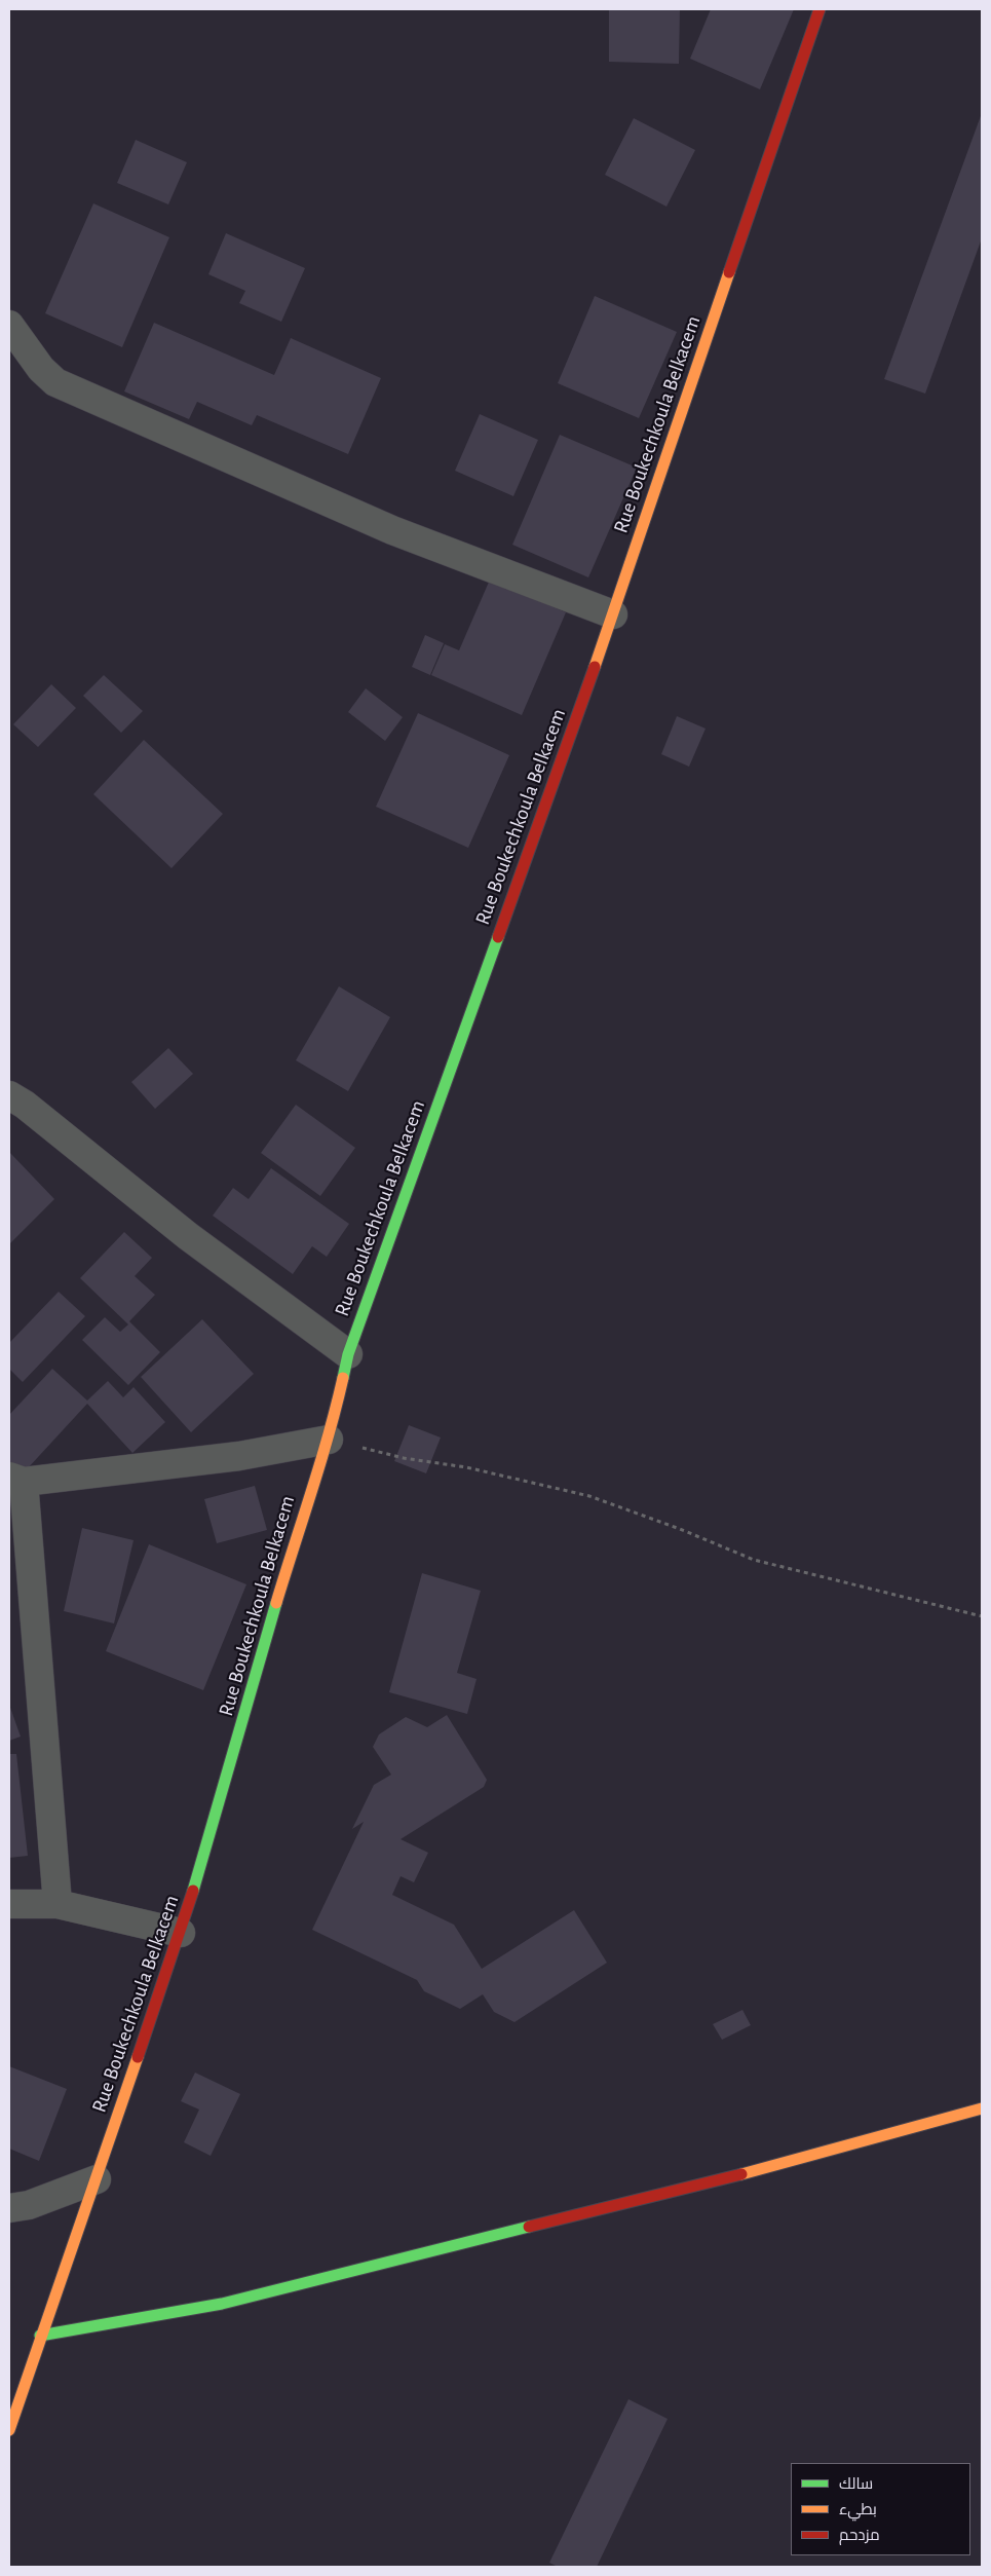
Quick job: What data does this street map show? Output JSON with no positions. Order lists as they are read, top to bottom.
{
  "streets": {
    "street": ["Rue Boukechkoula Belkacem"]
  },
  "legend": ["سالك", "بطيء", "مزدحم"]
}
